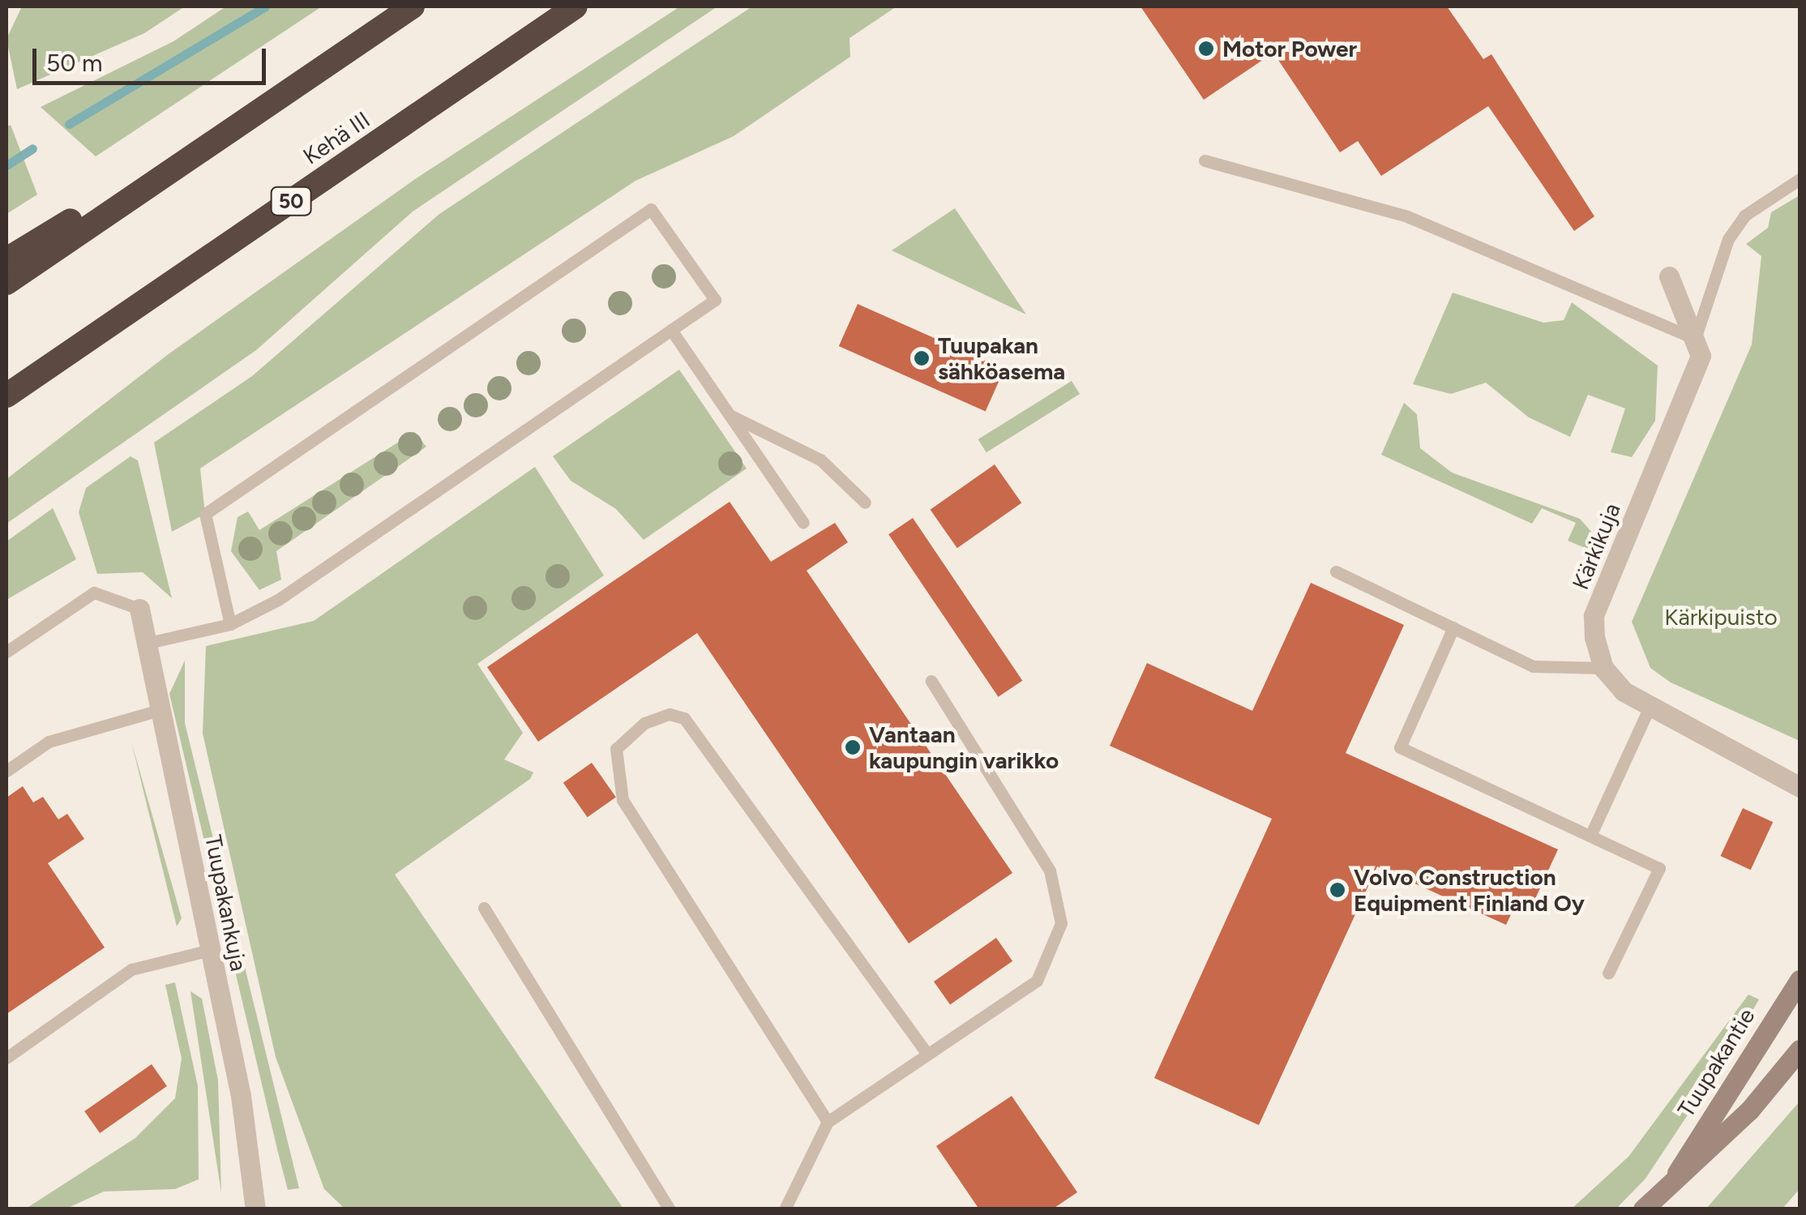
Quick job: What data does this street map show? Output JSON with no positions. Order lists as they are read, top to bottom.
{
  "streets": {
    "highway": ["Kehä III", "50"],
    "main road": ["Tuupakantie"],
    "street": ["Kärkikuja", "Tuupakankuja"]
  },
  "parks": ["Kärkipuisto"],
  "places": [
    "Motor Power",
    "Tuupakan sähköasema",
    "Vantaan kaupungin varikko",
    "Volvo Construction Equipment Finland Oy"
  ],
  "scale_bar": "50 m"
}
